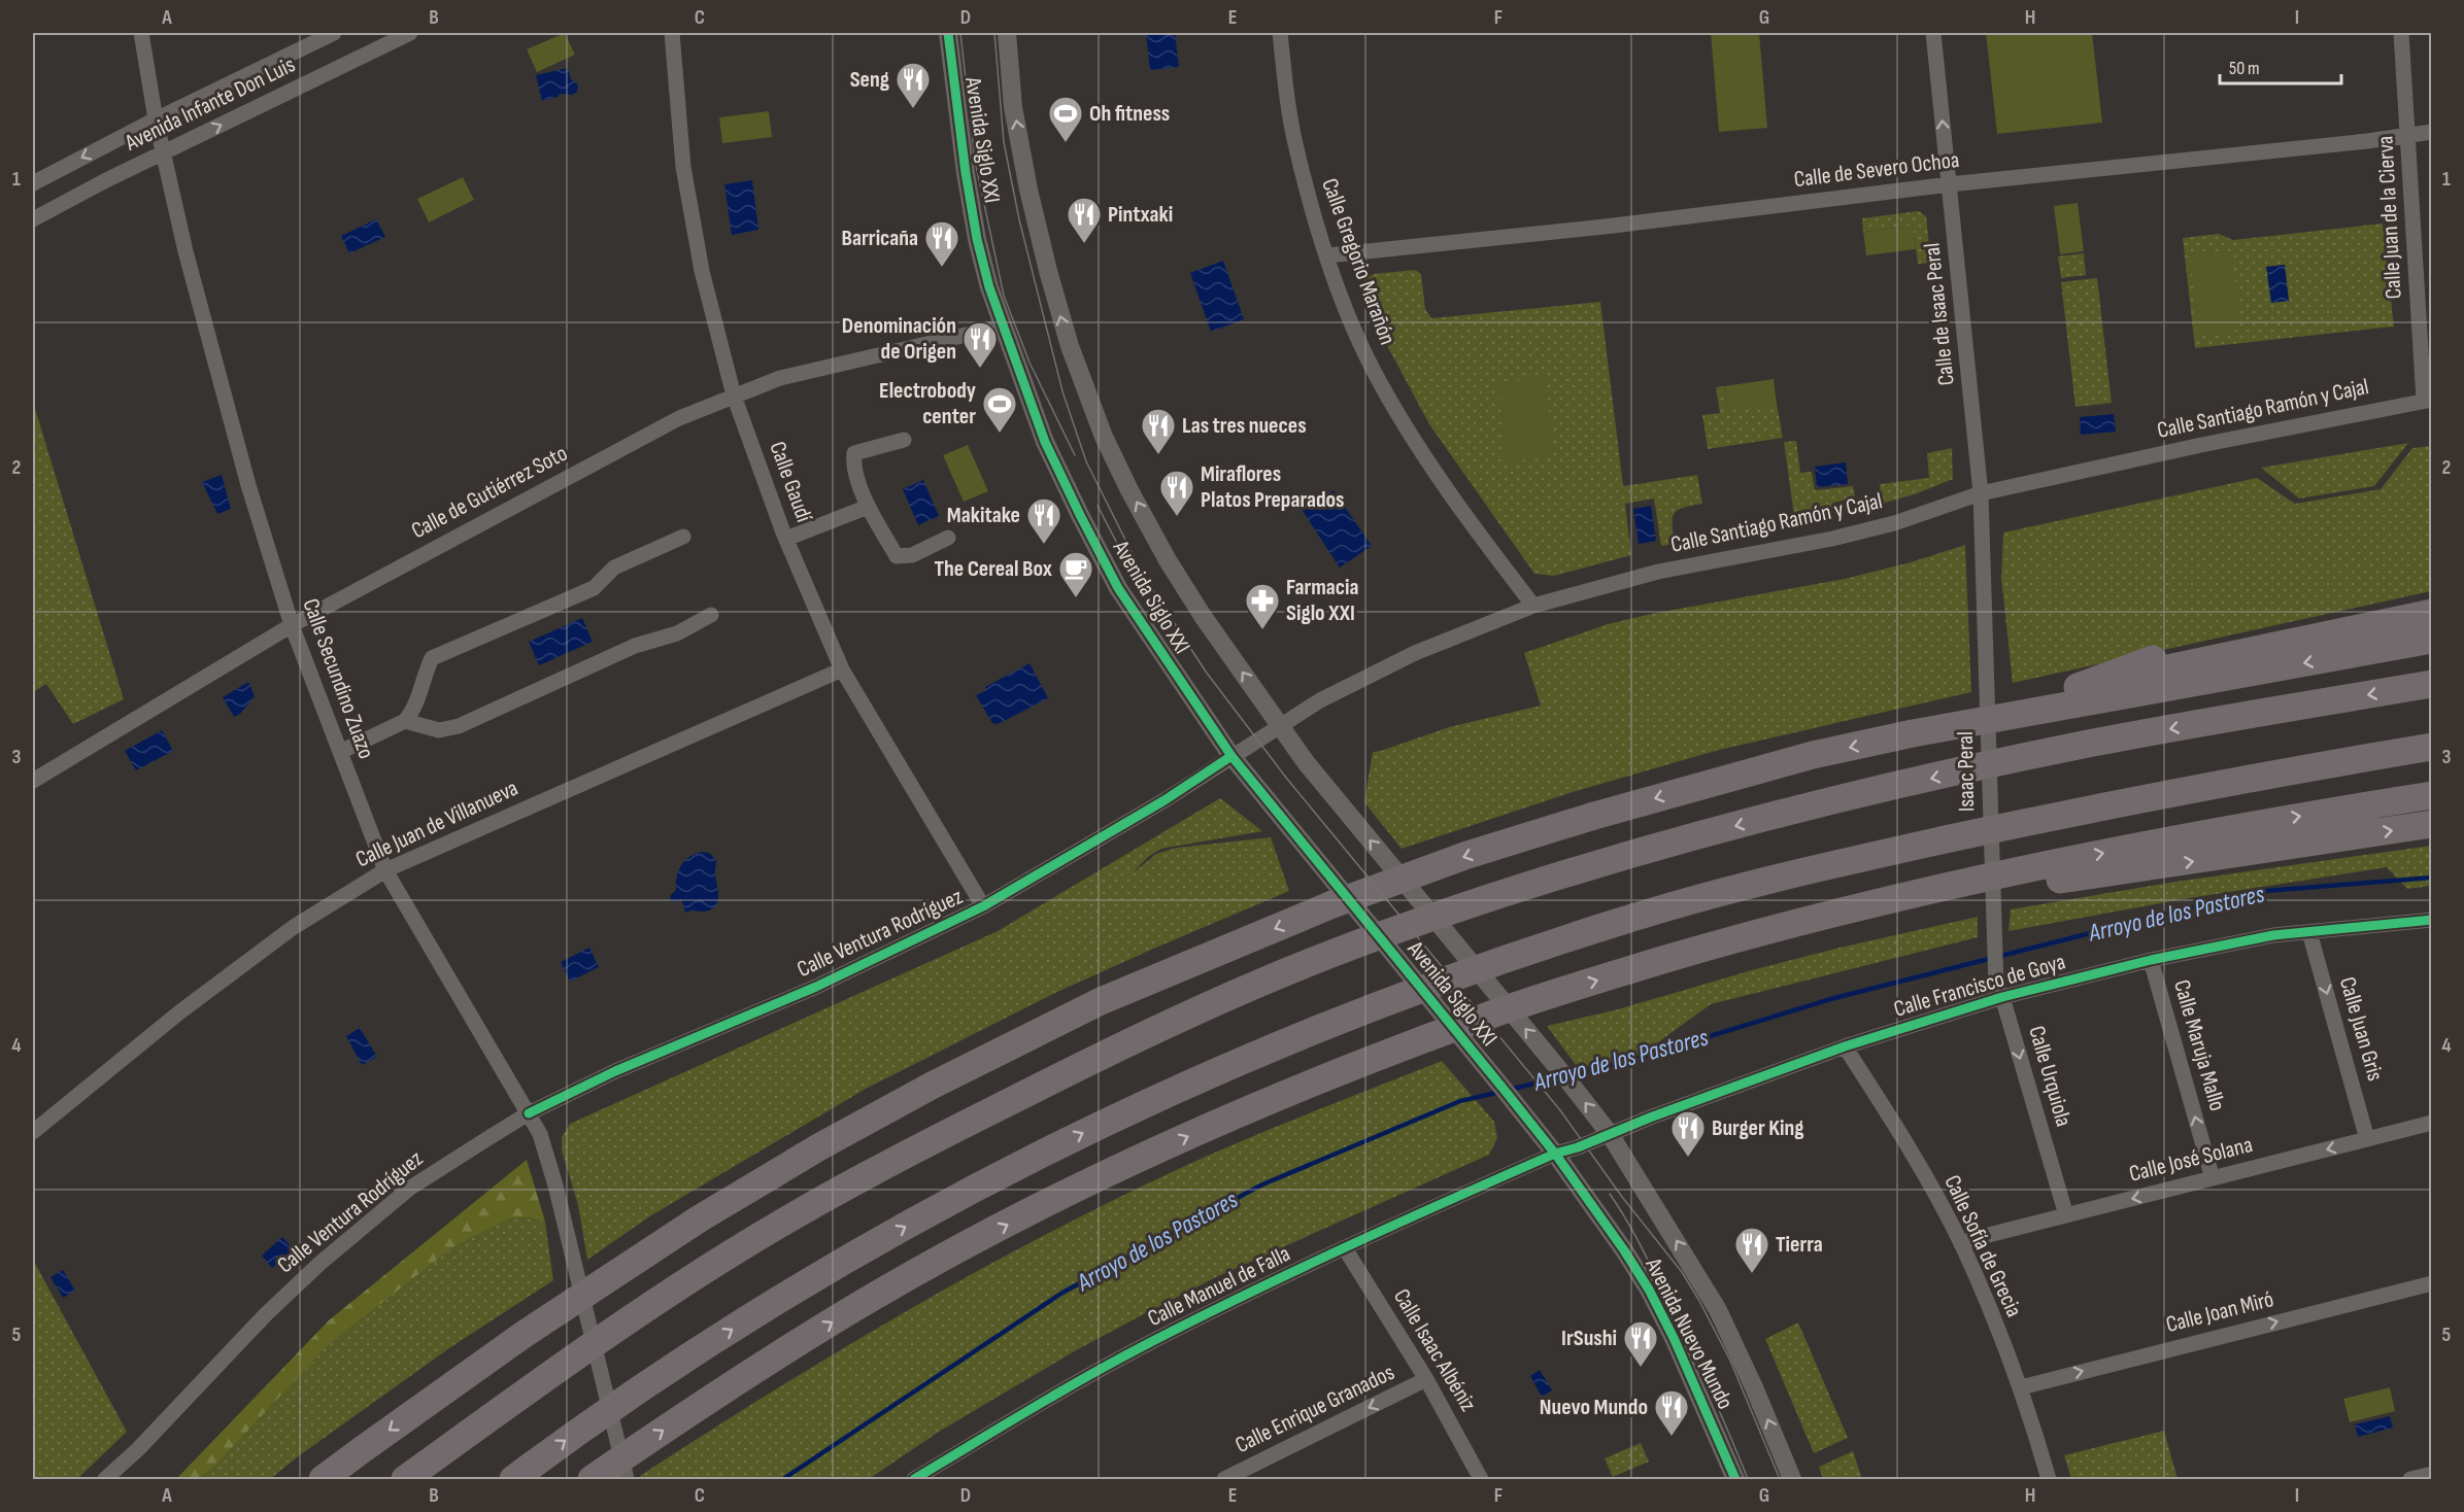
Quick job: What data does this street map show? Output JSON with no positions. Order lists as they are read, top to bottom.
{
  "streets": {
    "street": [
      "Avenida Infante Don Luis",
      "Avenida Siglo XXI",
      "Calle de Severo Ochoa",
      "Calle Juan de la Cierva",
      "Calle Gregorio Marañón",
      "Calle de Isaac Peral",
      "Calle Santiago Ramón y Cajal",
      "Calle Gaudí",
      "Calle de Gutiérrez Soto",
      "Calle Secundino Zuazo",
      "Isaac Peral",
      "Calle Juan de Villanueva",
      "Calle Ventura Rodríguez",
      "Calle Francisco de Goya",
      "Calle Juan Gris",
      "Calle Maruja Mallo",
      "Calle Urquiola",
      "Calle José Solana",
      "Calle Sofía de Grecia",
      "Calle Manuel de Falla",
      "Calle Joan Miró",
      "Avenida Nuevo Mundo",
      "Calle Isaac Albéniz",
      "Calle Enrique Granados"
    ]
  },
  "crossings": [
    ["Avenida Infante Don Luis", "Calle Secundino Zuazo"],
    ["Avenida Siglo XXI", "Calle Santiago Ramón y Cajal"],
    ["Avenida Siglo XXI", "Calle de Gutiérrez Soto"],
    ["Avenida Siglo XXI", "Calle Ventura Rodríguez"],
    ["Avenida Siglo XXI", "Avenida Nuevo Mundo"],
    ["Calle de Severo Ochoa", "Calle Juan de la Cierva"],
    ["Calle de Severo Ochoa", "Calle Gregorio Marañón"],
    ["Calle de Severo Ochoa", "Calle de Isaac Peral"],
    ["Calle Juan de la Cierva", "Calle Santiago Ramón y Cajal"],
    ["Calle Gregorio Marañón", "Calle Santiago Ramón y Cajal"],
    ["Calle de Isaac Peral", "Calle Santiago Ramón y Cajal"],
    ["Calle de Isaac Peral", "Isaac Peral"],
    ["Calle Santiago Ramón y Cajal", "Calle Ventura Rodríguez"],
    ["Calle Gaudí", "Calle de Gutiérrez Soto"],
    ["Calle Gaudí", "Calle Juan de Villanueva"],
    ["Calle Gaudí", "Calle Ventura Rodríguez"],
    ["Calle de Gutiérrez Soto", "Calle Secundino Zuazo"],
    ["Calle Secundino Zuazo", "Calle Juan de Villanueva"],
    ["Calle Secundino Zuazo", "Calle Ventura Rodríguez"],
    ["Isaac Peral", "Calle Urquiola"],
    ["Calle Francisco de Goya", "Calle Juan Gris"],
    ["Calle Francisco de Goya", "Calle Maruja Mallo"],
    ["Calle Francisco de Goya", "Calle Urquiola"],
    ["Calle Francisco de Goya", "Calle Sofía de Grecia"],
    ["Calle Francisco de Goya", "Calle Manuel de Falla"],
    ["Calle Francisco de Goya", "Avenida Nuevo Mundo"],
    ["Calle Juan Gris", "Calle José Solana"],
    ["Calle Maruja Mallo", "Calle José Solana"],
    ["Calle Urquiola", "Calle José Solana"],
    ["Calle José Solana", "Calle Sofía de Grecia"],
    ["Calle Sofía de Grecia", "Calle Joan Miró"],
    ["Calle Manuel de Falla", "Avenida Nuevo Mundo"],
    ["Calle Manuel de Falla", "Calle Isaac Albéniz"],
    ["Calle Isaac Albéniz", "Calle Enrique Granados"]
  ],
  "one_way": [
    "Calle Juan Gris",
    "Calle Maruja Mallo",
    "Calle Urquiola",
    "Calle José Solana",
    "Calle Joan Miró",
    "Calle Enrique Granados"
  ],
  "water": ["Arroyo de los Pastores"],
  "places": {
    "restaurant": [
      "Seng",
      "Pintxaki",
      "Barricaña",
      "Denominación de Origen",
      "Las tres nueces",
      "Miraflores Platos Preparados",
      "Makitake",
      "Burger King",
      "Tierra",
      "IrSushi",
      "Nuevo Mundo"
    ],
    "sports": ["Oh fitness", "Electrobody center"],
    "cafe": ["The Cereal Box"],
    "pharmacy": ["Farmacia Siglo XXI"]
  },
  "scale_bar": "50 m",
  "grid": {
    "columns": [
      "A",
      "B",
      "C",
      "D",
      "E",
      "F",
      "G",
      "H",
      "I"
    ],
    "rows": [
      "1",
      "2",
      "3",
      "4",
      "5"
    ]
  }
}
